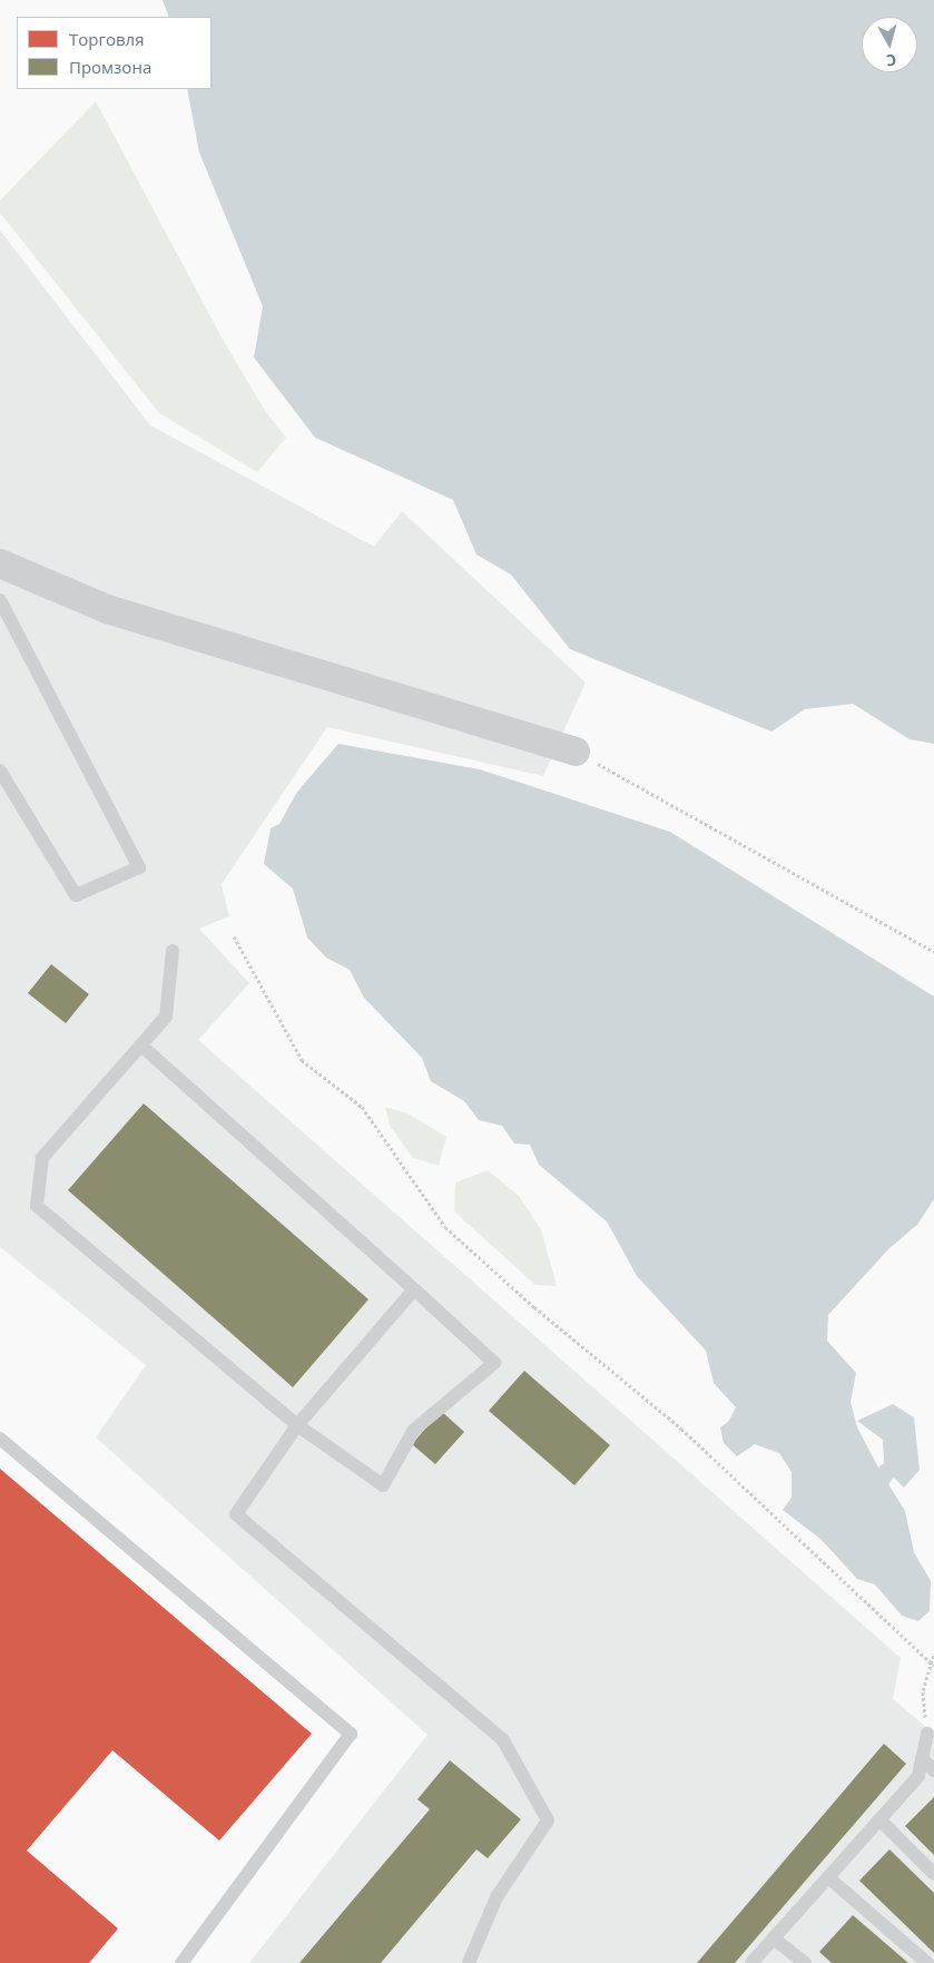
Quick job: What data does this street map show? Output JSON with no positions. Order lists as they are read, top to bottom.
{
  "legend": ["Торговля", "Промзона"],
  "north": "bottom"
}
